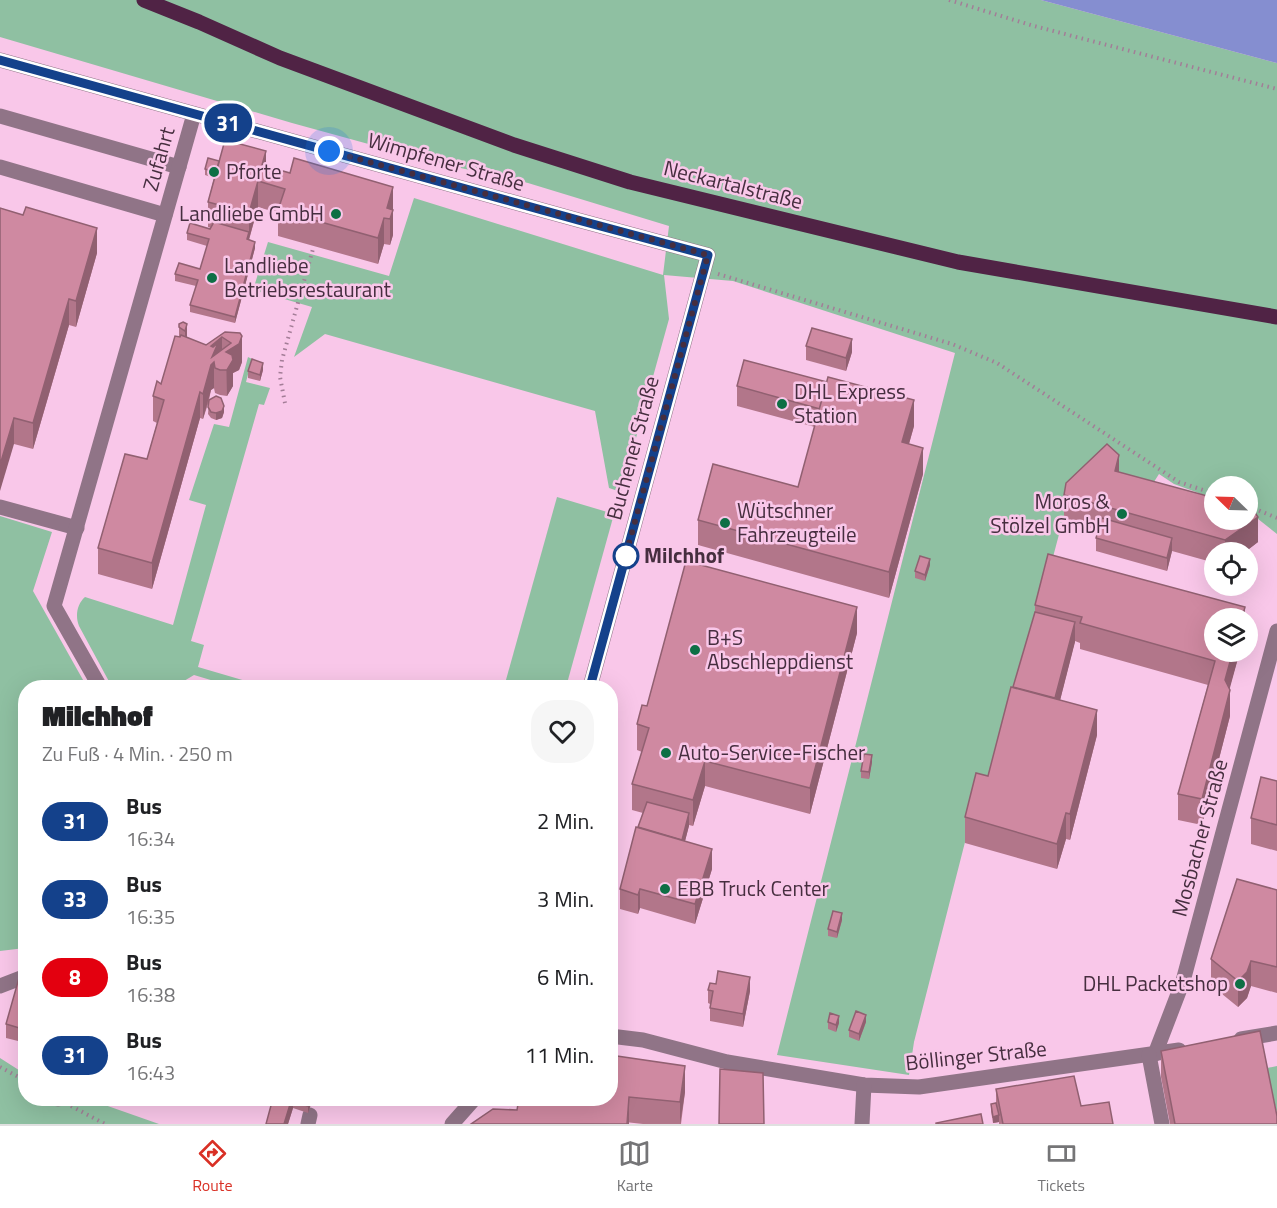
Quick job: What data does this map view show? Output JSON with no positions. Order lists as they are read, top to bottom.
{
  "streets": {
    "main road": ["Neckartalstraße"],
    "street": [
      "Zufahrt",
      "Wimpfener Straße",
      "Buchener Straße",
      "Mosbacher Straße",
      "Böllinger Straße"
    ]
  },
  "crossings": [
    ["Zufahrt", "Wimpfener Straße"],
    ["Wimpfener Straße", "Buchener Straße"],
    ["Mosbacher Straße", "Böllinger Straße"]
  ],
  "places": [
    "Pforte",
    "Landliebe GmbH",
    "Landliebe Betriebsrestaurant",
    "DHL Express Station",
    "Moros & Stölzel GmbH",
    "Wütschner Fahrzeugteile",
    "Milchhof",
    "B+S Abschleppdienst",
    "Auto-Service-Fischer",
    "EBB Truck Center",
    "DHL Packetshop"
  ],
  "lines": ["bus line 31"],
  "north": "top left",
  "page": {
    "on_map": "31",
    "heading": ["Milchhof", "Zu Fuß · 4 Min. · 250 m"],
    "list": [
      {
        "mark": "31",
        "name": "Bus",
        "note": "16:34",
        "value": "2 Min."
      },
      {
        "mark": "33",
        "name": "Bus",
        "note": "16:35",
        "value": "3 Min."
      },
      {
        "mark": "8",
        "name": "Bus",
        "note": "16:38",
        "value": "6 Min."
      },
      {
        "mark": "31",
        "name": "Bus",
        "note": "16:43",
        "value": "11 Min."
      }
    ],
    "tabs": ["Route", "Karte", "Tickets"]
  }
}
